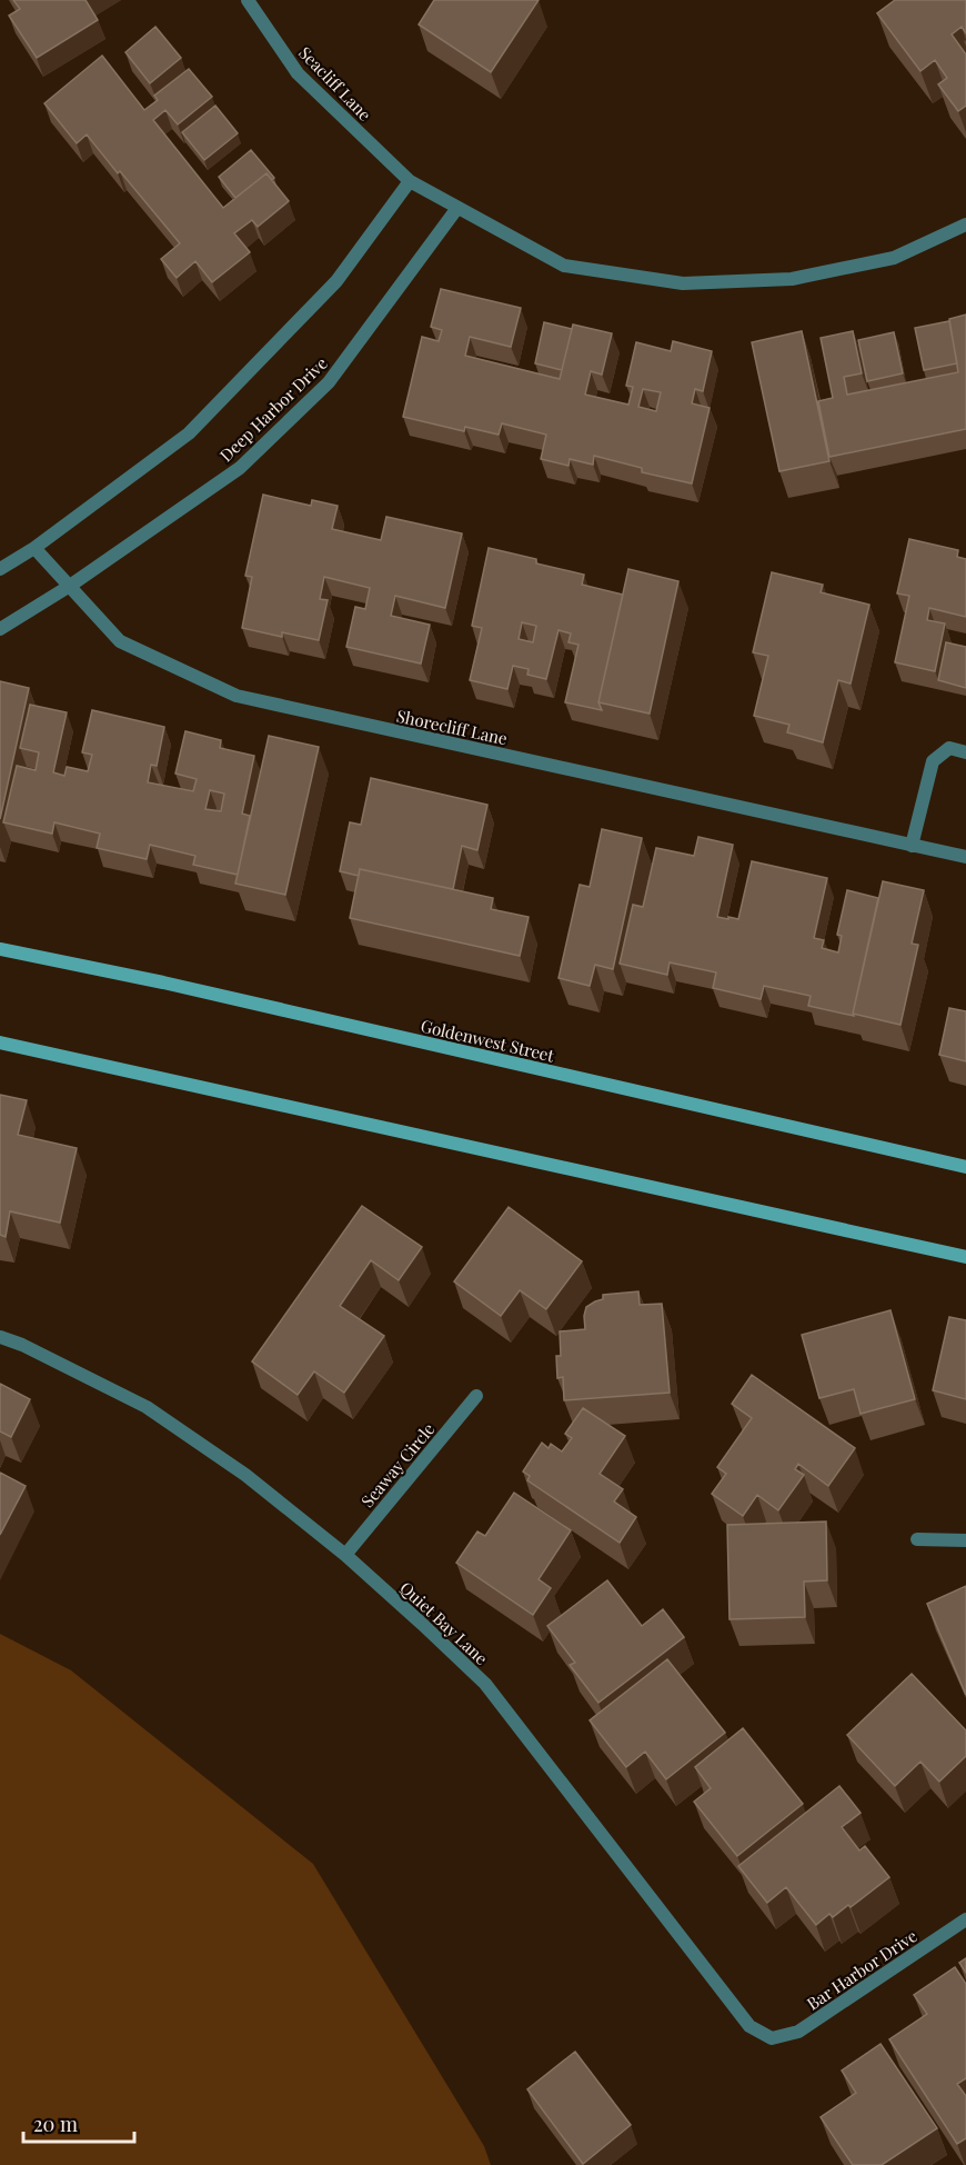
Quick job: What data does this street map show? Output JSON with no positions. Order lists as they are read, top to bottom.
{
  "streets": {
    "main road": ["Goldenwest Street"],
    "street": [
      "Seacliff Lane",
      "Deep Harbor Drive",
      "Shorecliff Lane",
      "Seaway Circle",
      "Quiet Bay Lane",
      "Bar Harbor Drive"
    ]
  },
  "crossings": [
    ["Deep Harbor Drive", "Shorecliff Lane"],
    ["Seaway Circle", "Quiet Bay Lane"],
    ["Quiet Bay Lane", "Bar Harbor Drive"]
  ],
  "scale_bar": "20 m"
}
